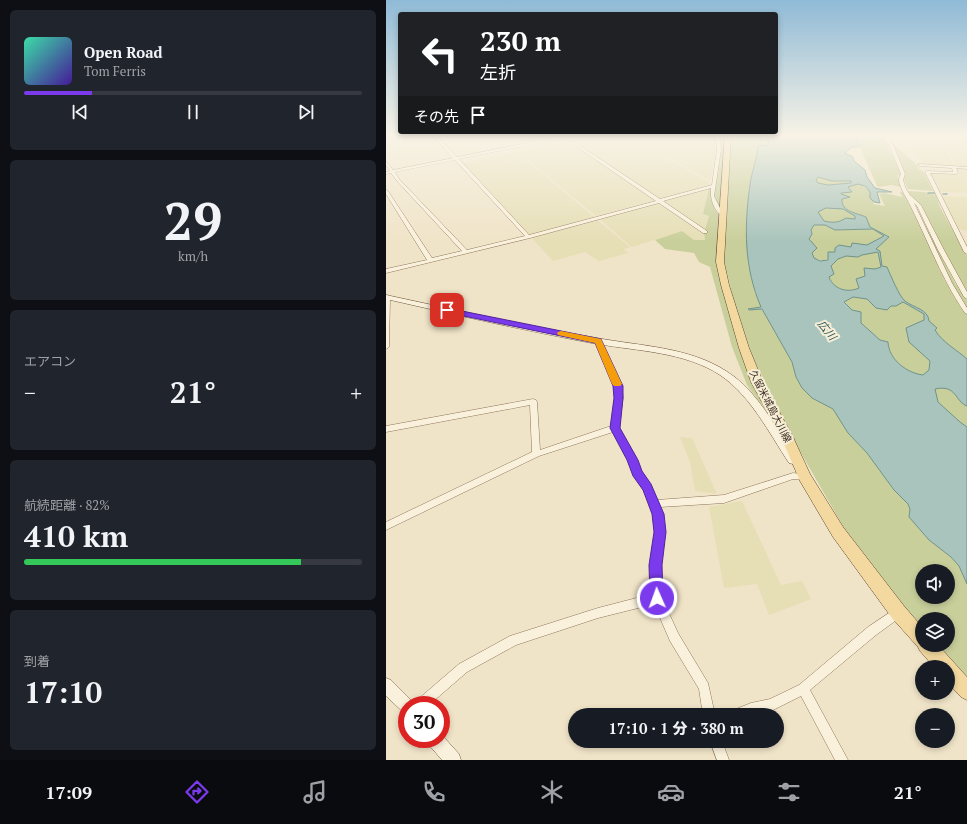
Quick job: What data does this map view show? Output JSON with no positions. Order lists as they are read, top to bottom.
{
  "streets": {
    "main road": ["久留米城島大川線"]
  },
  "water": ["広川"],
  "page": {
    "turn": ["230 m", "左折"],
    "song": ["Open Road", "Tom Ferris"],
    "then": "その先",
    "tile": [
      ["29", "km/h"],
      "エアコン",
      ["航続距離 · 82%", "410 km"],
      ["到着", "17:10"]
    ],
    "heat": ["−", "21°", "+"],
    "map_buttons": ["+", "−"],
    "limit": "30",
    "trip": "17:10 · 1 分 · 380 m",
    "tabs": ["17:09", "21°"]
  }
}
